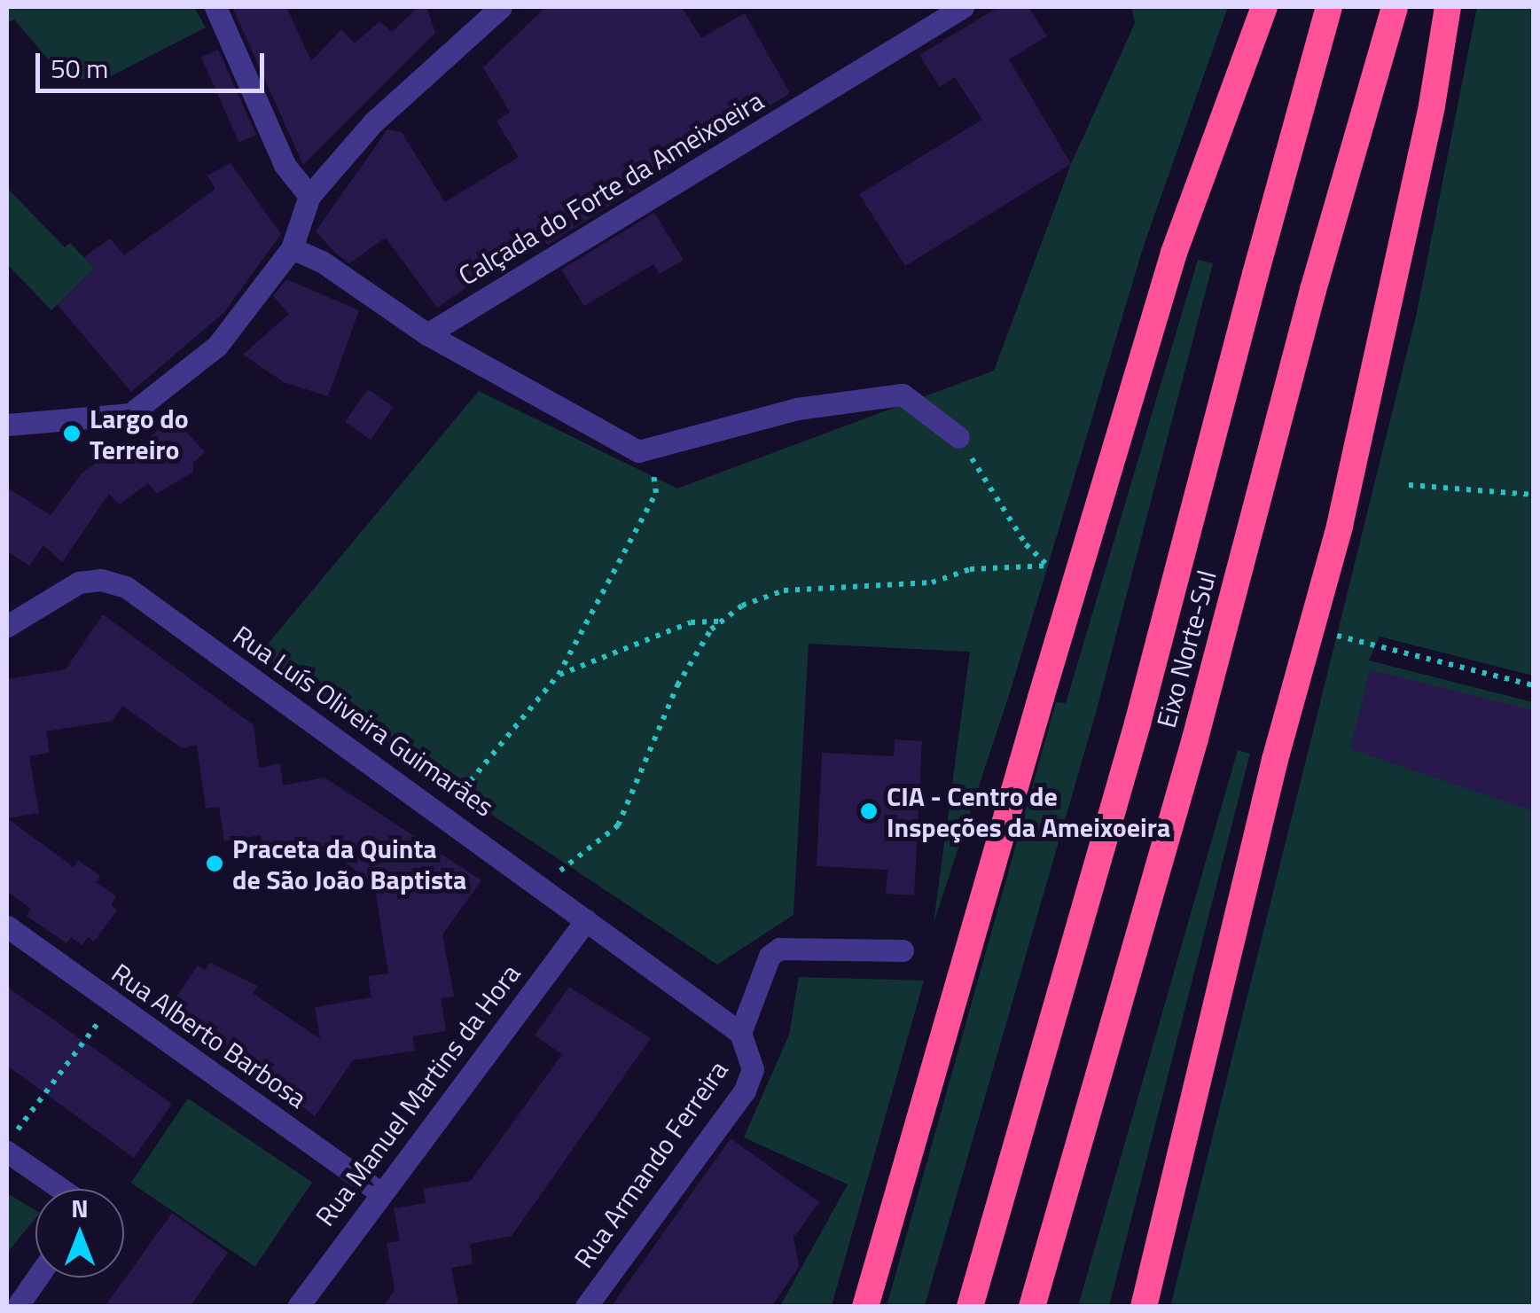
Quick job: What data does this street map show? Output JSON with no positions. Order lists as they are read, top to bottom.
{
  "streets": {
    "highway": ["Eixo Norte-Sul"],
    "street": [
      "Calçada do Forte da Ameixoeira",
      "Rua Luís Oliveira Guimarães",
      "Rua Alberto Barbosa",
      "Rua Manuel Martins da Hora",
      "Rua Armando Ferreira"
    ]
  },
  "crossings": [
    ["Rua Luís Oliveira Guimarães", "Rua Manuel Martins da Hora"],
    ["Rua Luís Oliveira Guimarães", "Rua Armando Ferreira"],
    ["Rua Alberto Barbosa", "Rua Manuel Martins da Hora"],
    ["Rua Manuel Martins da Hora", "Rua Armando Ferreira"]
  ],
  "places": ["Largo do Terreiro", "CIA - Centro de Inspeções da Ameixoeira", "Praceta da Quinta de São João Baptista"],
  "scale_bar": "50 m",
  "north": "top"
}
